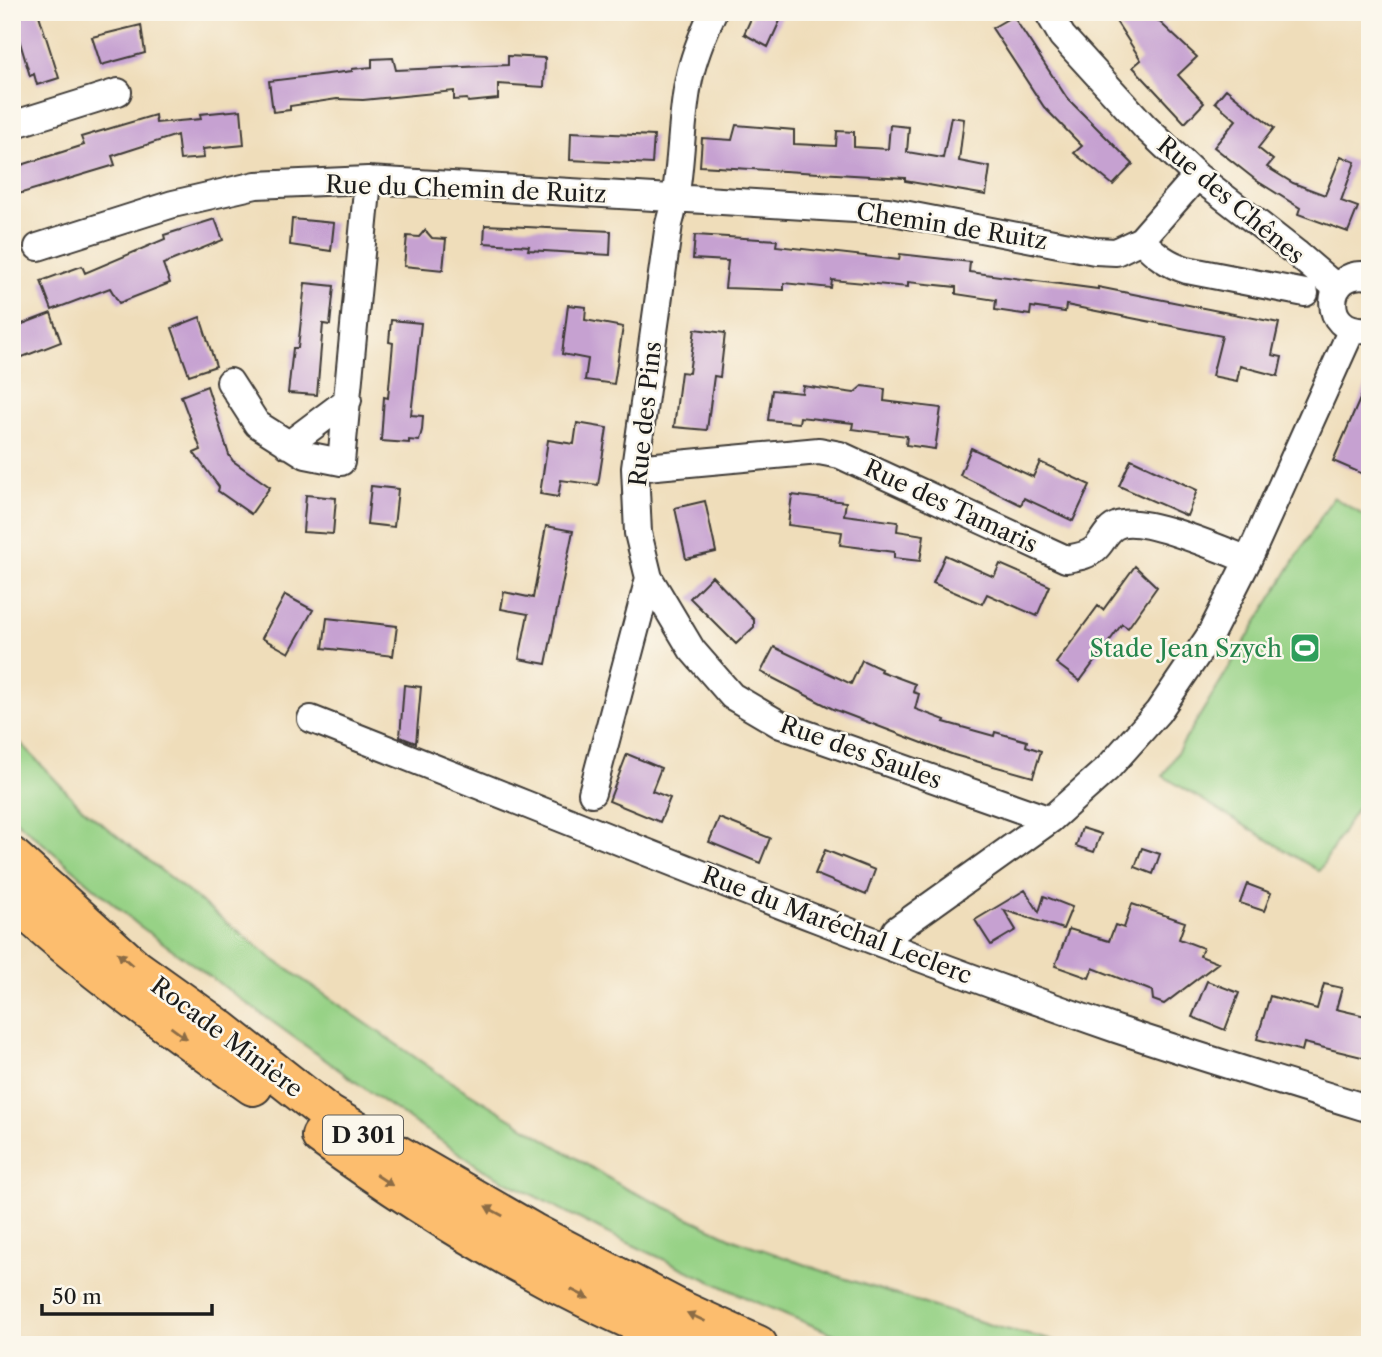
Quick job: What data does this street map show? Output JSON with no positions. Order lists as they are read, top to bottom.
{
  "streets": {
    "highway": ["Rocade Minière", "D 301"],
    "street": [
      "Rue du Chemin de Ruitz",
      "Rue des Chênes",
      "Chemin de Ruitz",
      "Rue des Pins",
      "Rue des Tamaris",
      "Rue des Saules",
      "Rue du Maréchal Leclerc"
    ]
  },
  "crossings": [
    ["Rue du Chemin de Ruitz", "Chemin de Ruitz"],
    ["Rue du Chemin de Ruitz", "Rue des Pins"],
    ["Rue des Chênes", "Chemin de Ruitz"],
    ["Chemin de Ruitz", "Rue des Pins"],
    ["Rue des Pins", "Rue des Tamaris"],
    ["Rue des Pins", "Rue des Saules"]
  ],
  "places": {
    "sports": ["Stade Jean Szych"]
  },
  "scale_bar": "50 m"
}
